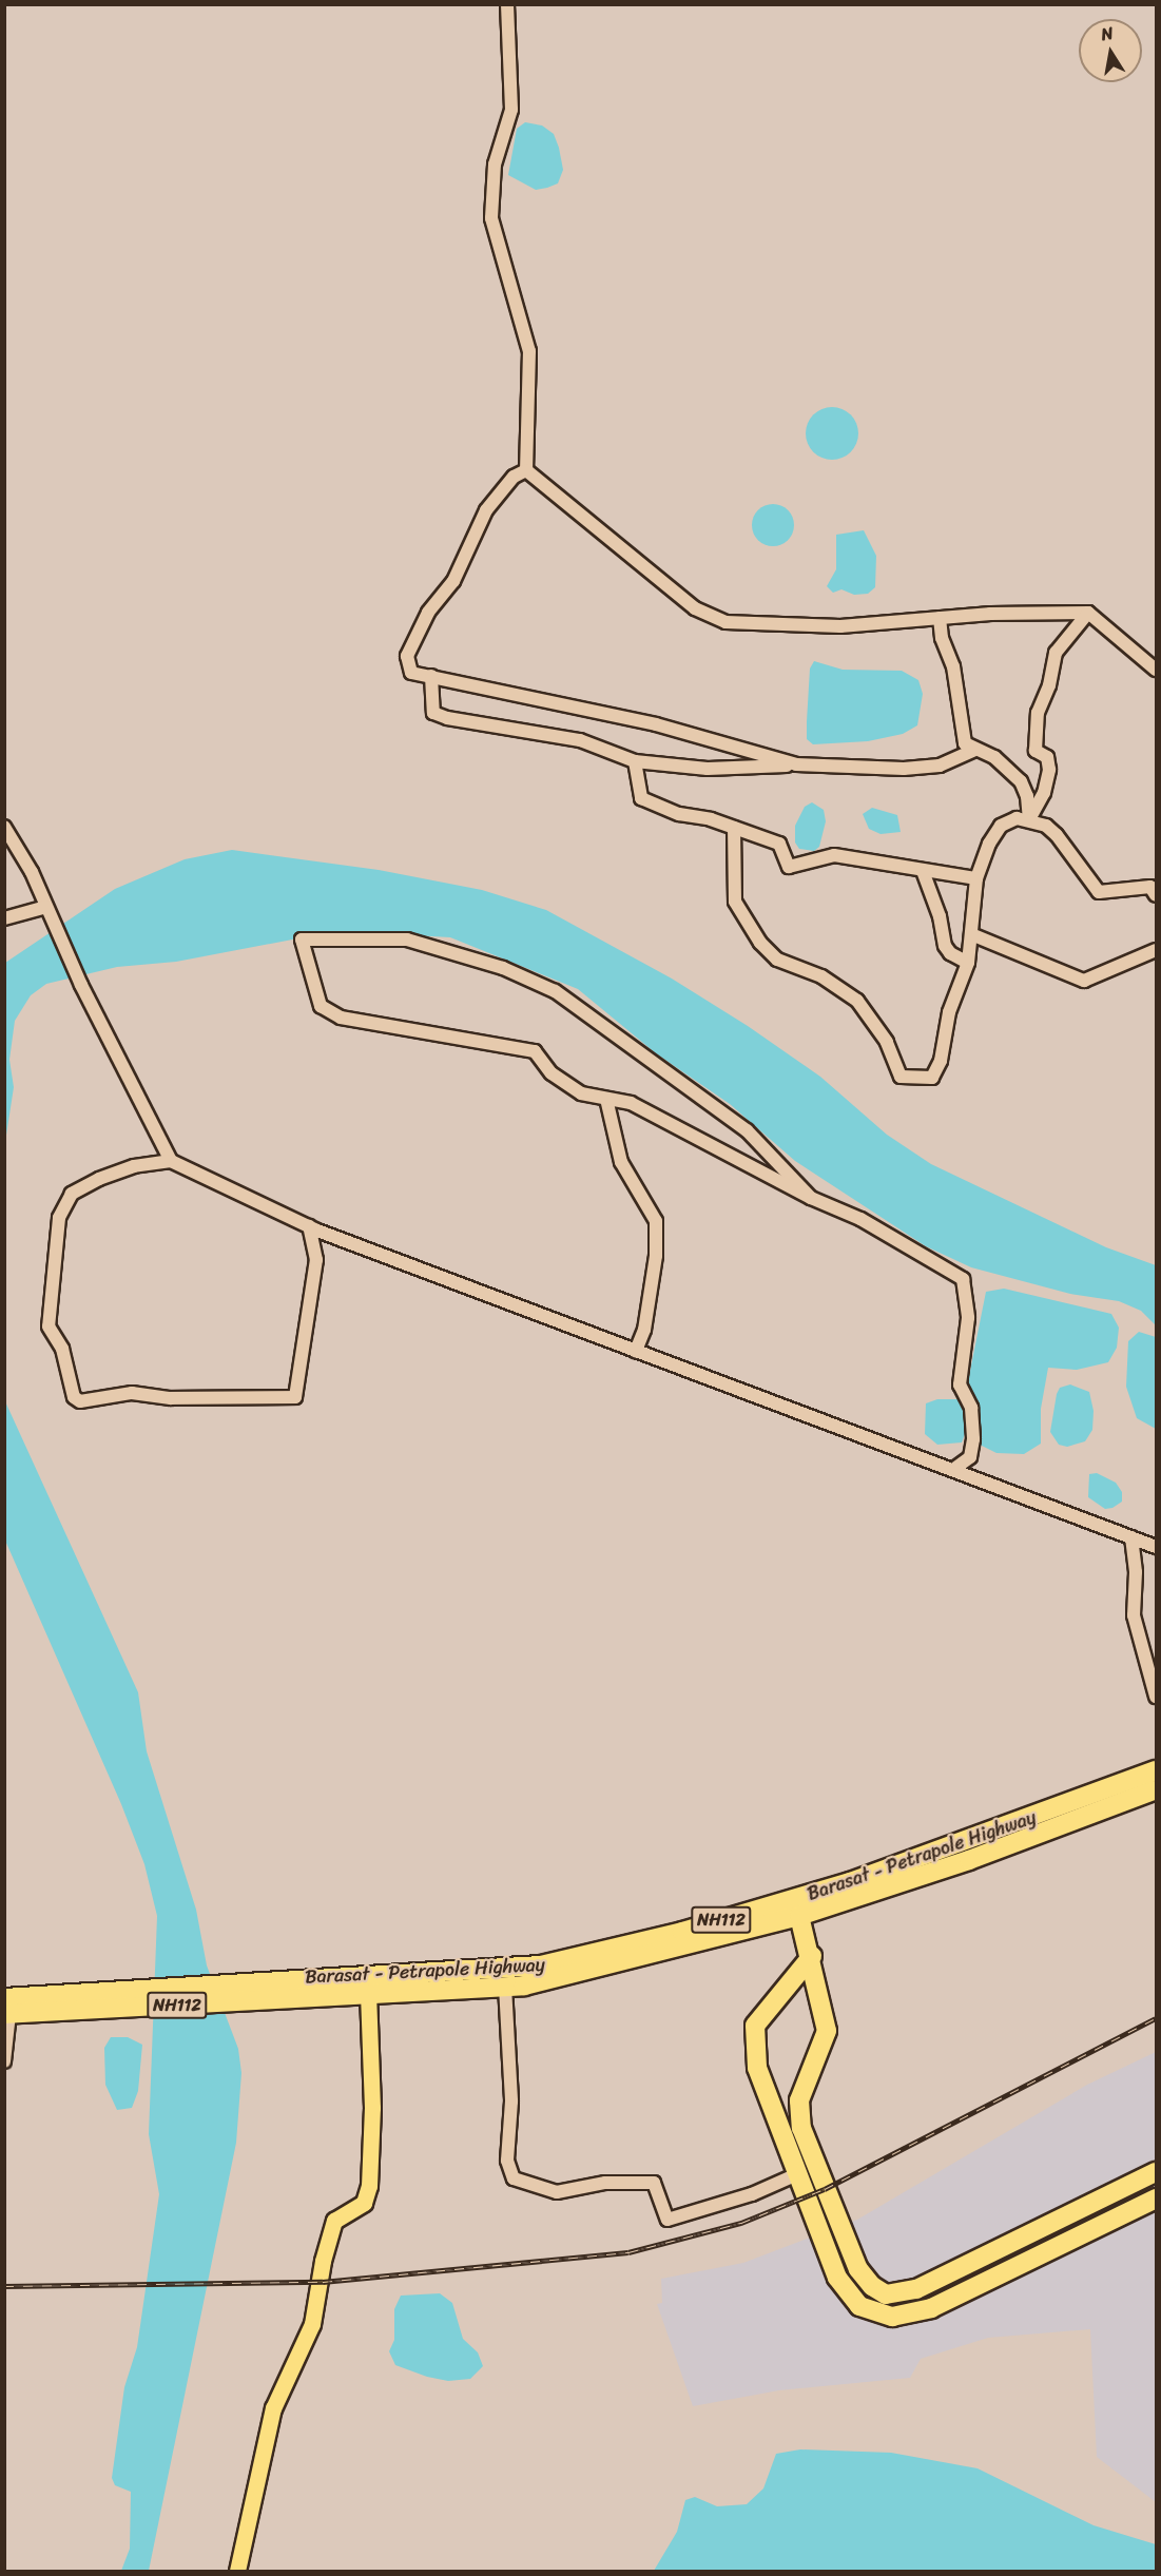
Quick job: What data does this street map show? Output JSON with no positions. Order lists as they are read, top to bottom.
{
  "streets": {
    "highway": ["Barasat - Petrapole Highway", "NH112"]
  },
  "north": "top"
}
